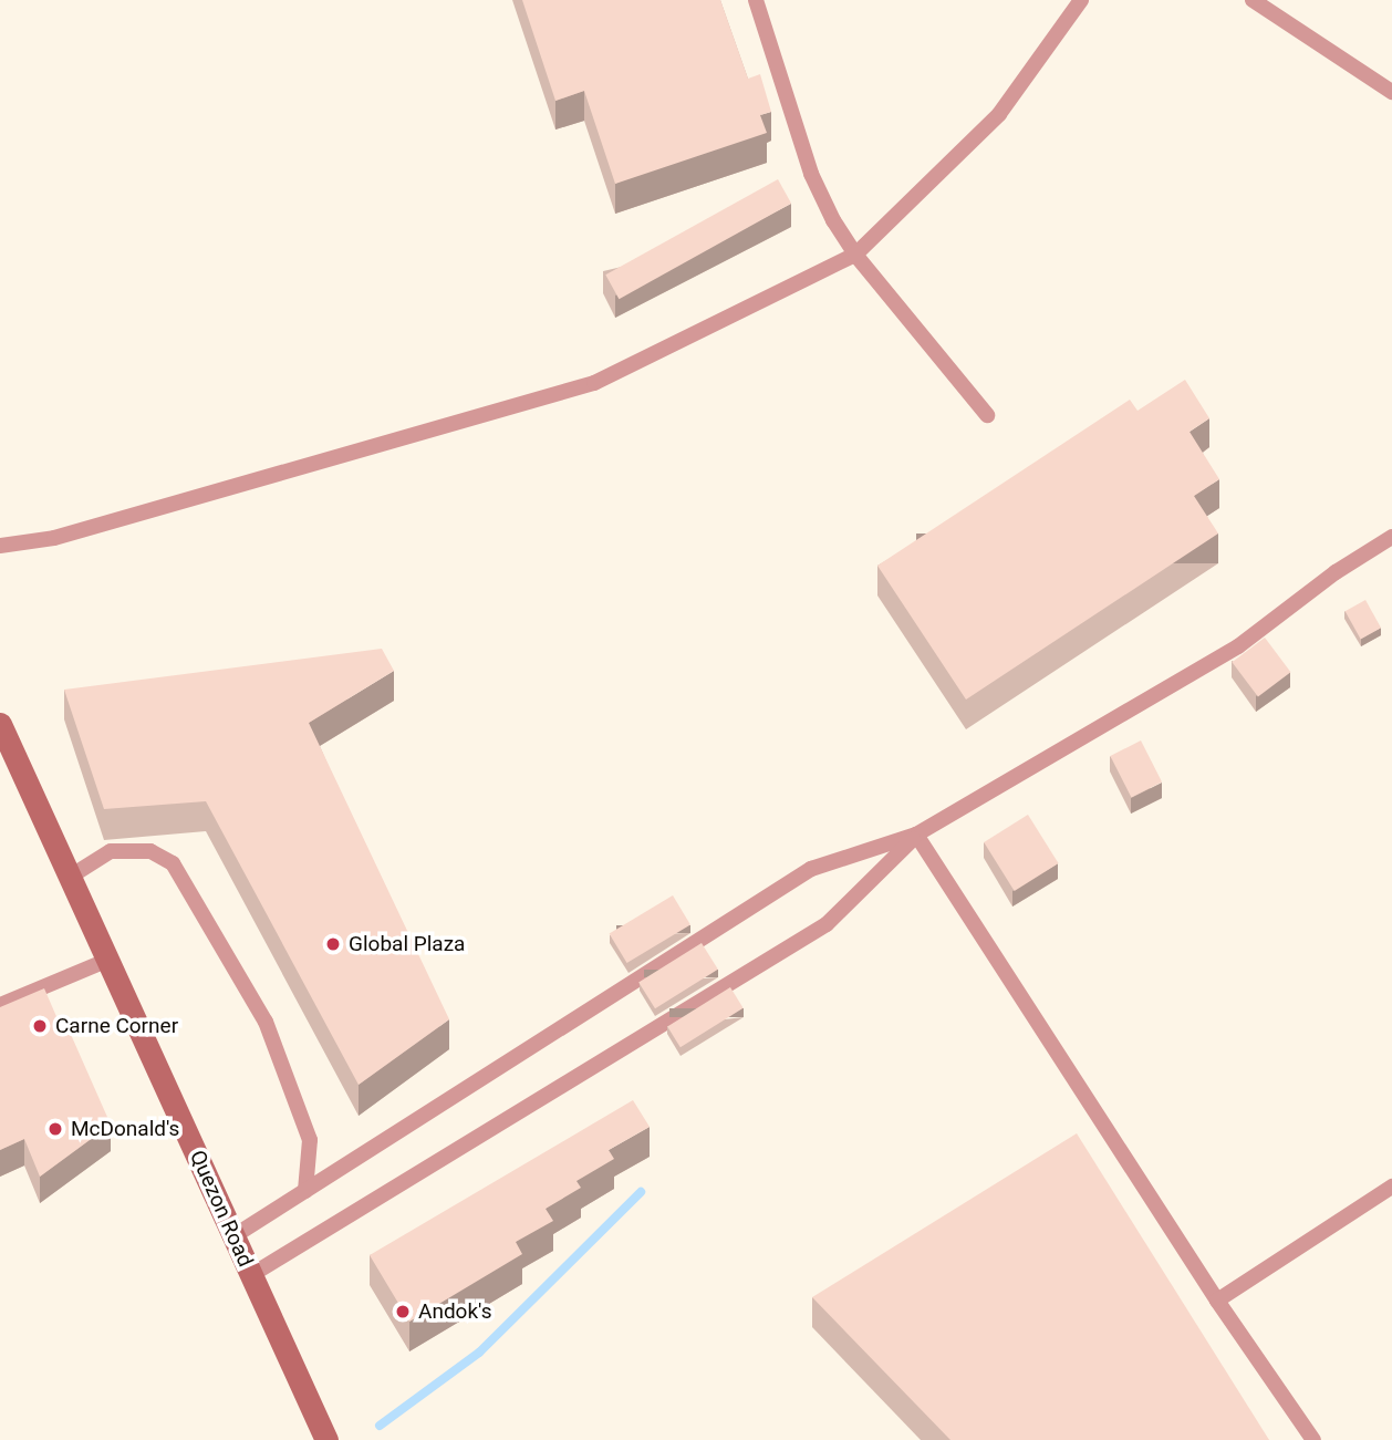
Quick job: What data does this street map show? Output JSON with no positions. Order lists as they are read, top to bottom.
{
  "streets": {
    "main road": ["Quezon Road"]
  },
  "places": [
    "Global Plaza",
    "Carne Corner",
    "McDonald's",
    "Andok's"
  ]
}
